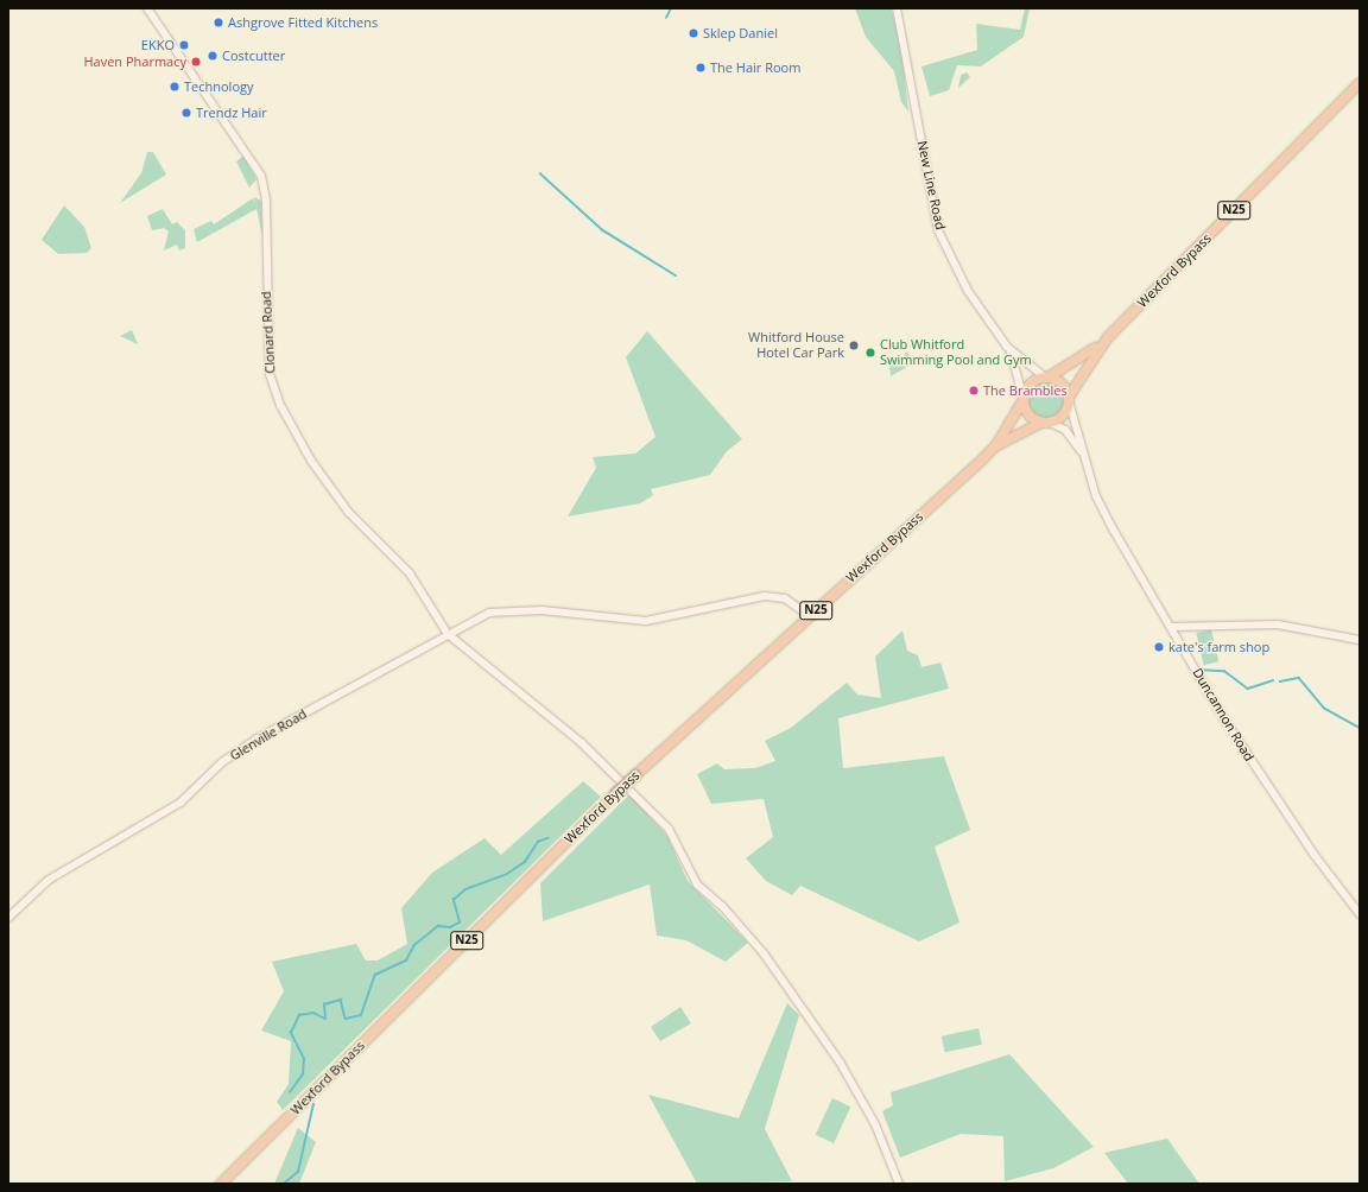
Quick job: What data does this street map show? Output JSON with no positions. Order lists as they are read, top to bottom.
{
  "streets": {
    "highway": ["N25", "Wexford Bypass"],
    "street": [
      "New Line Road",
      "Clonard Road",
      "Duncannon Road",
      "Glenville Road"
    ]
  },
  "crossings": [
    ["New Line Road", "N25"],
    ["New Line Road", "Wexford Bypass"],
    ["New Line Road", "Duncannon Road"],
    ["N25", "Wexford Bypass"],
    ["N25", "Duncannon Road"],
    ["Wexford Bypass", "Duncannon Road"],
    ["Wexford Bypass", "Glenville Road"],
    ["Clonard Road", "Glenville Road"]
  ],
  "places": [
    "Ashgrove Fitted Kitchens",
    "Sklep Daniel",
    "EKKO",
    "Costcutter",
    "Haven Pharmacy",
    "The Hair Room",
    "Technology",
    "Trendz Hair",
    "Whitford House Hotel Car Park",
    "Club Whitford Swimming Pool and Gym",
    "The Brambles",
    "kate's farm shop"
  ]
}
